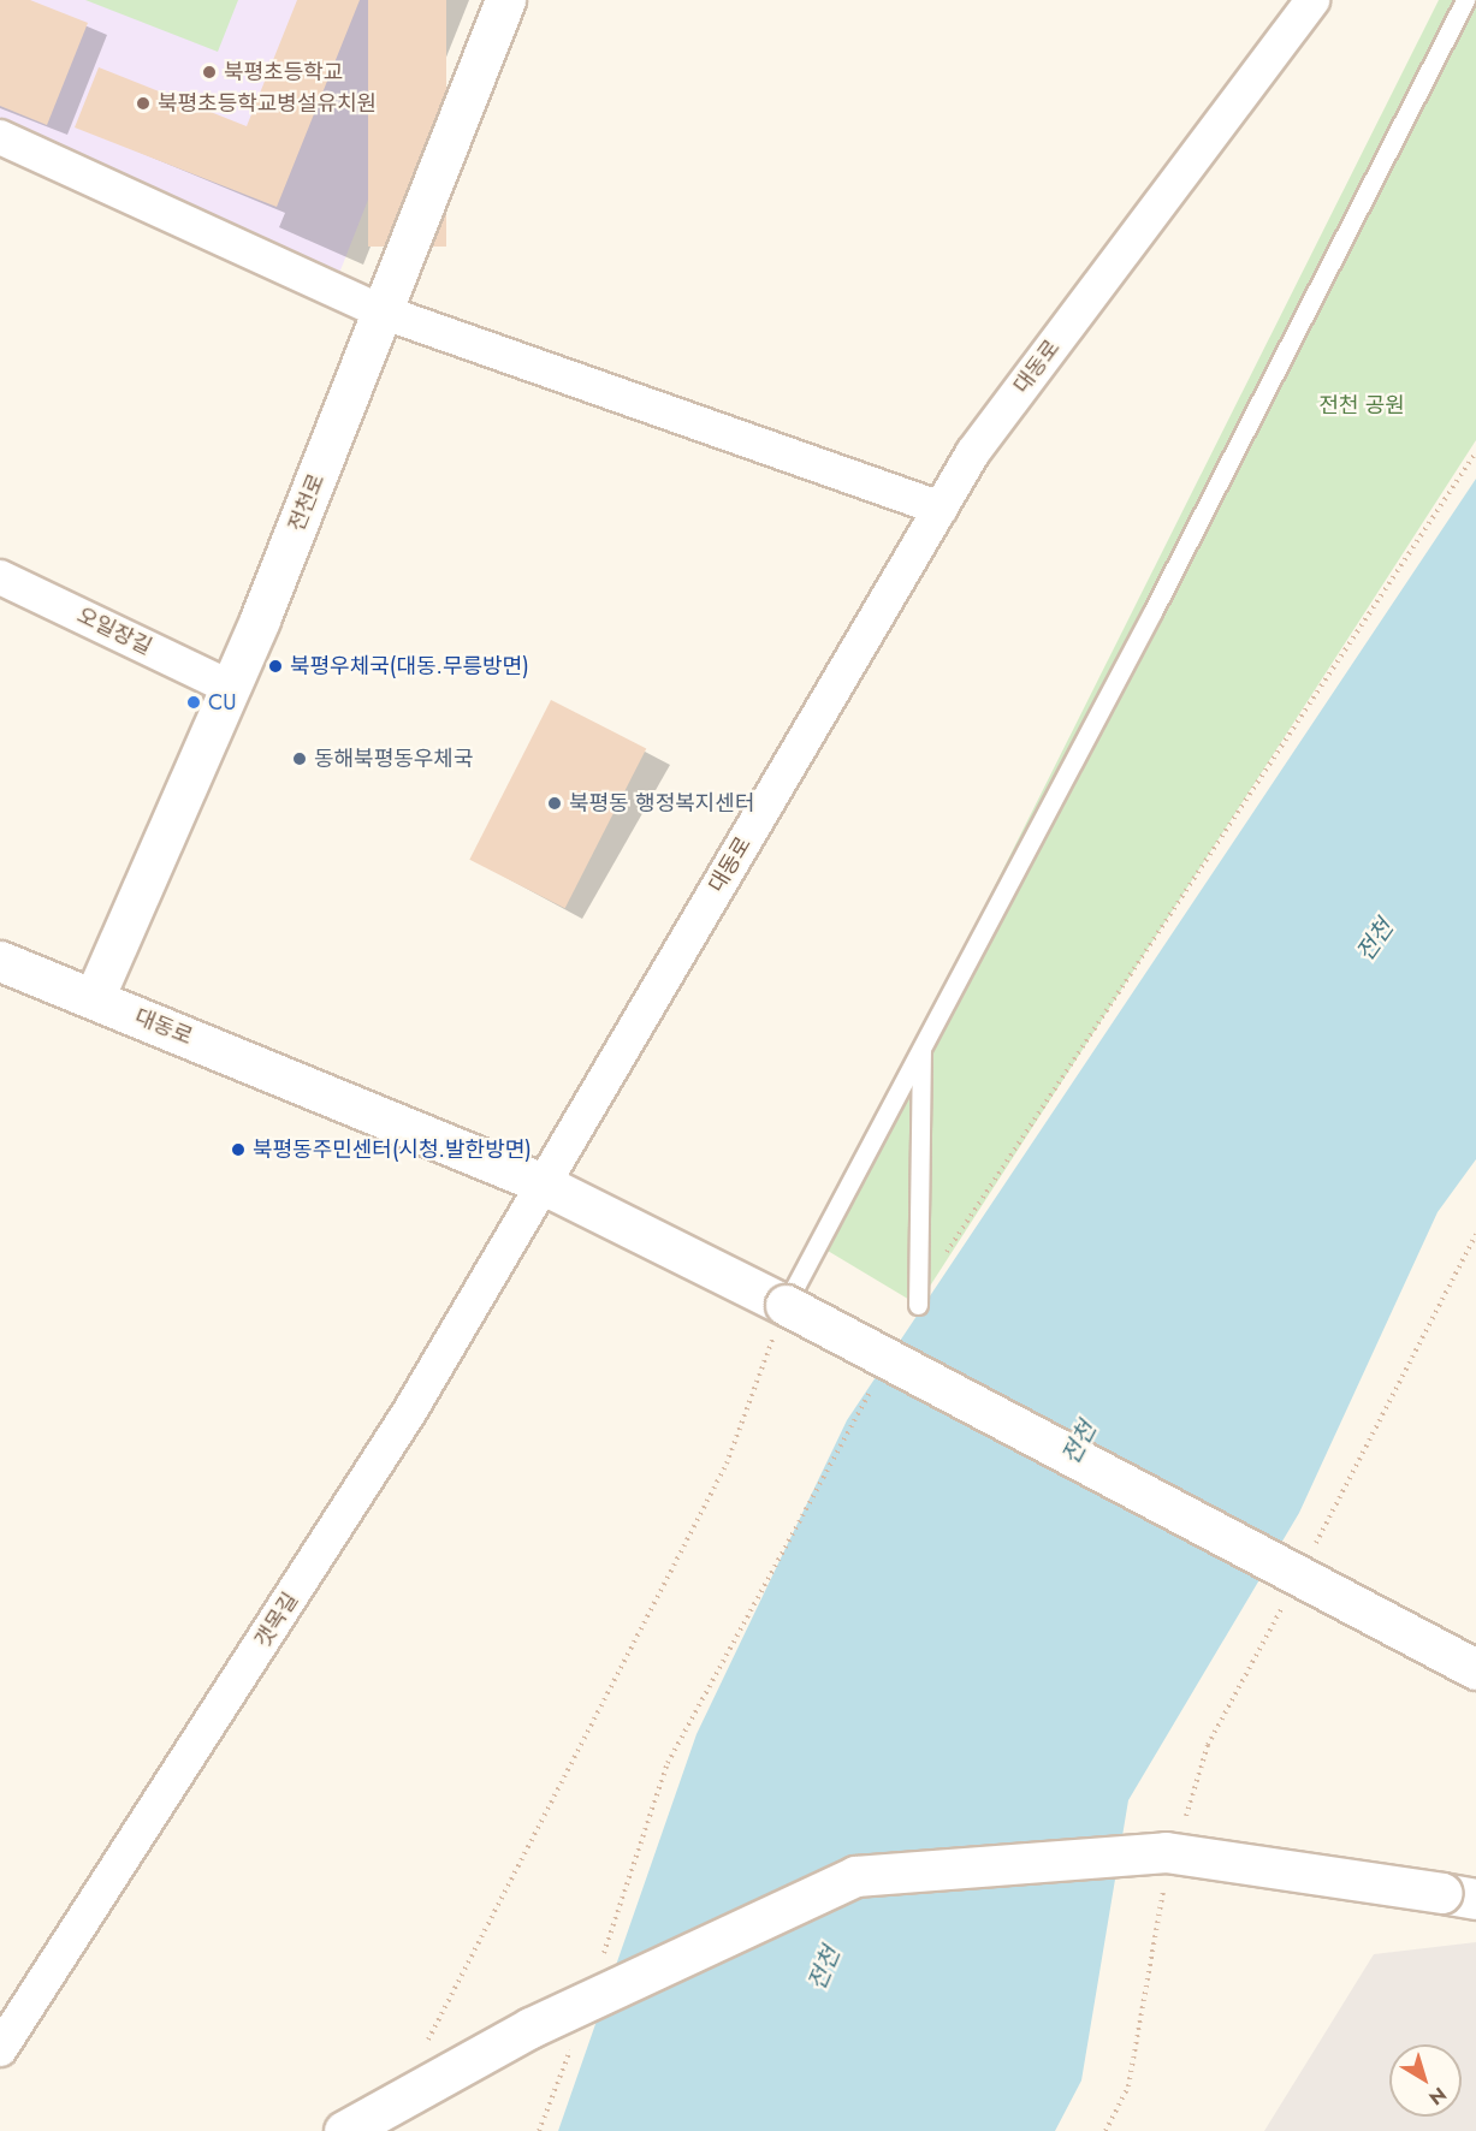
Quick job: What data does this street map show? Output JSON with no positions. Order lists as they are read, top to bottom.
{
  "streets": {
    "street": [
      "대동로",
      "전천로",
      "오일장길",
      "갯목길"
    ]
  },
  "crossings": [
    ["대동로", "전천로"],
    ["대동로", "갯목길"],
    ["전천로", "오일장길"]
  ],
  "water": ["전천"],
  "parks": ["전천 공원"],
  "places": [
    "북평초등학교",
    "북평초등학교병설유치원",
    "북평우체국(대동.무릉방면)",
    "CU",
    "동해북평동우체국",
    "북평동 행정복지센터",
    "북평동주민센터(시청.발한방면)"
  ],
  "north": "bottom right"
}
